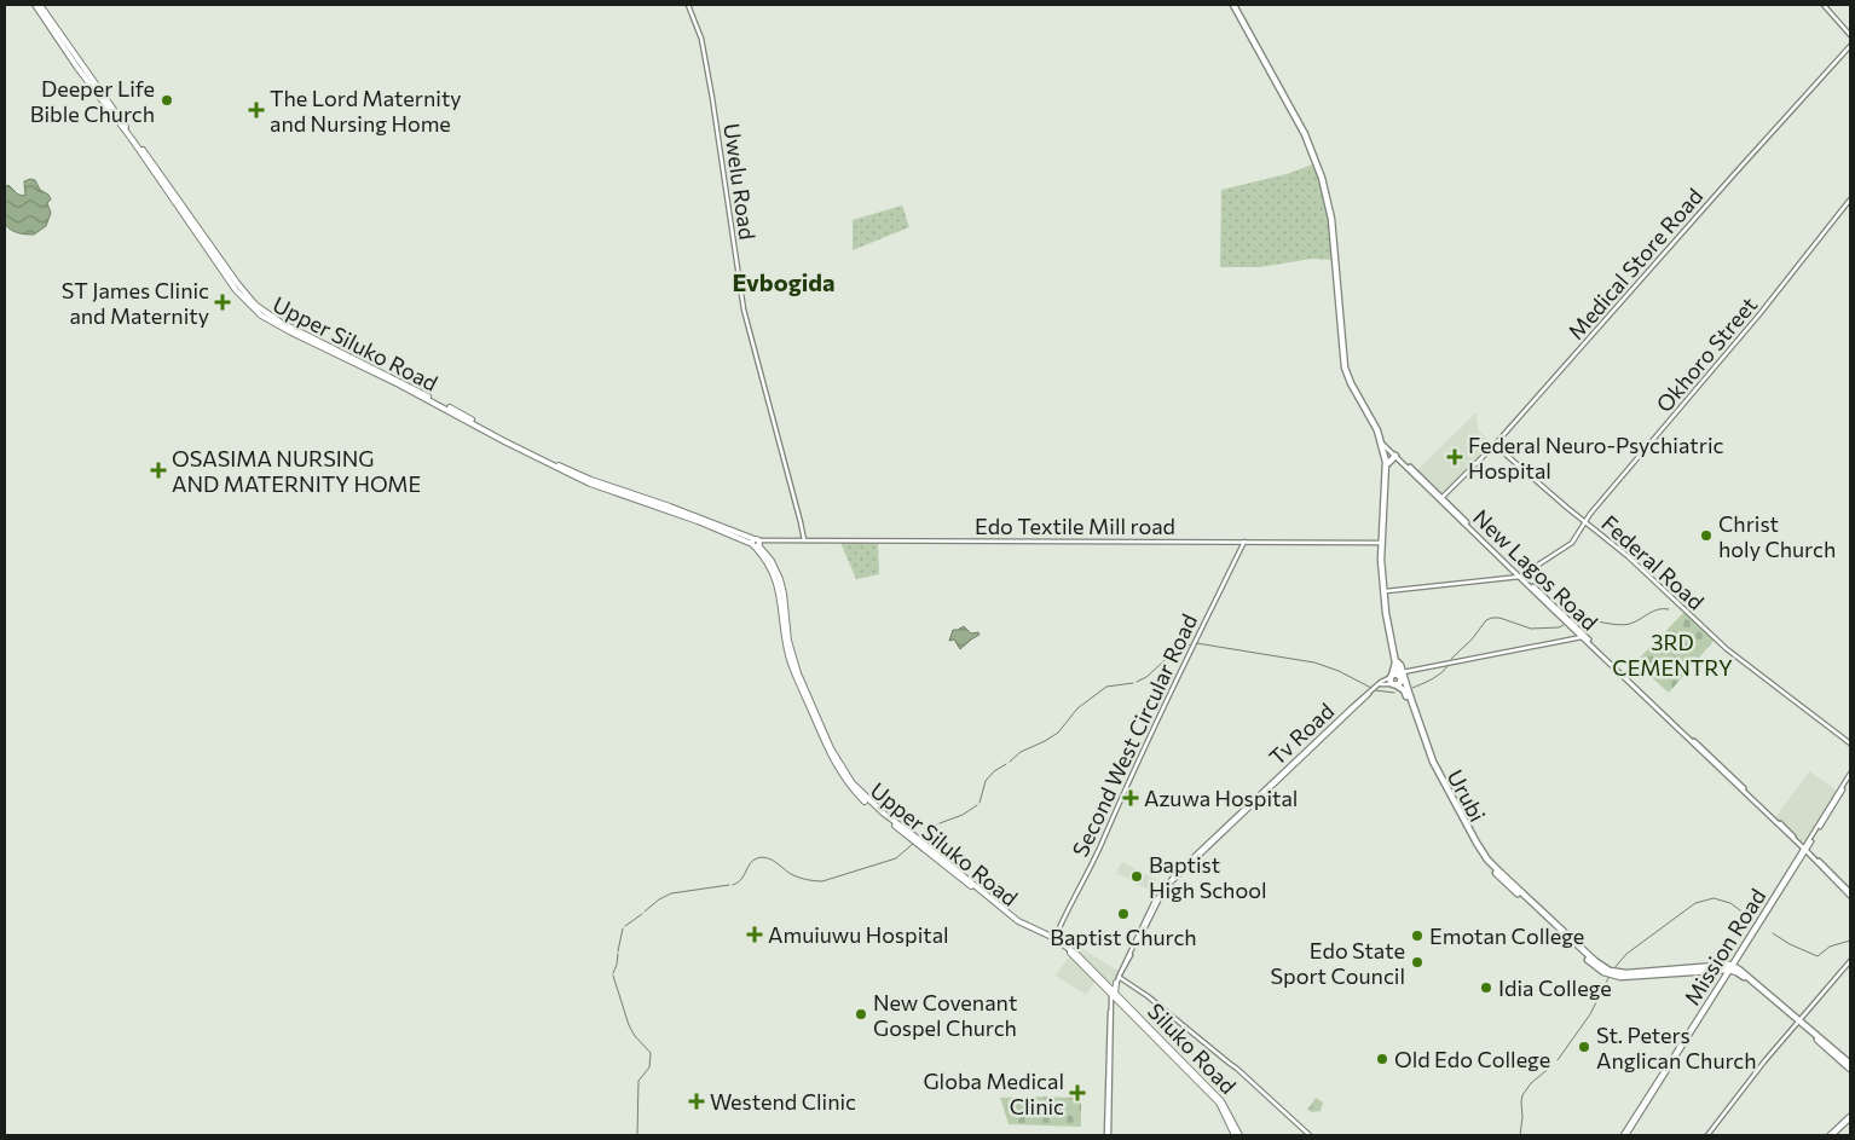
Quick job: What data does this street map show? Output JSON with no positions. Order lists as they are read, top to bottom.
{
  "streets": {
    "highway": ["Urubi"],
    "main road": ["Upper Siluko Road", "New Lagos Road", "Siluko Road"],
    "street": [
      "Uwelu Road",
      "Medical Store Road",
      "Okhoro Street",
      "Edo Textile Mill road",
      "Federal Road",
      "Tv Road",
      "Second West Circular Road",
      "Mission Road"
    ]
  },
  "crossings": [
    ["Uwelu Road", "Edo Textile Mill road"],
    ["Medical Store Road", "Federal Road"],
    ["Medical Store Road", "New Lagos Road"],
    ["Upper Siluko Road", "Edo Textile Mill road"],
    ["Upper Siluko Road", "Second West Circular Road"],
    ["Upper Siluko Road", "Siluko Road"],
    ["Okhoro Street", "Federal Road"],
    ["Okhoro Street", "New Lagos Road"],
    ["Edo Textile Mill road", "Second West Circular Road"],
    ["New Lagos Road", "Mission Road"],
    ["Tv Road", "Urubi"],
    ["Urubi", "Mission Road"]
  ],
  "districts": ["Evbogida"],
  "parks": ["3RD CEMENTRY"],
  "places": {
    "other": [
      "Deeper Life Bible Church",
      "Christ holy Church",
      "Baptist High School",
      "Baptist Church",
      "Emotan College",
      "Edo State Sport Council",
      "Idia College",
      "New Covenant Gospel Church",
      "St. Peters Anglican Church",
      "Old Edo College"
    ],
    "health": [
      "The Lord Maternity and Nursing Home",
      "ST James Clinic and Maternity",
      "Federal Neuro-Psychiatric Hospital",
      "OSASIMA NURSING AND MATERNITY HOME",
      "Azuwa Hospital",
      "Amuiuwu Hospital",
      "Globa Medical Clinic",
      "Westend Clinic"
    ]
  }
}
